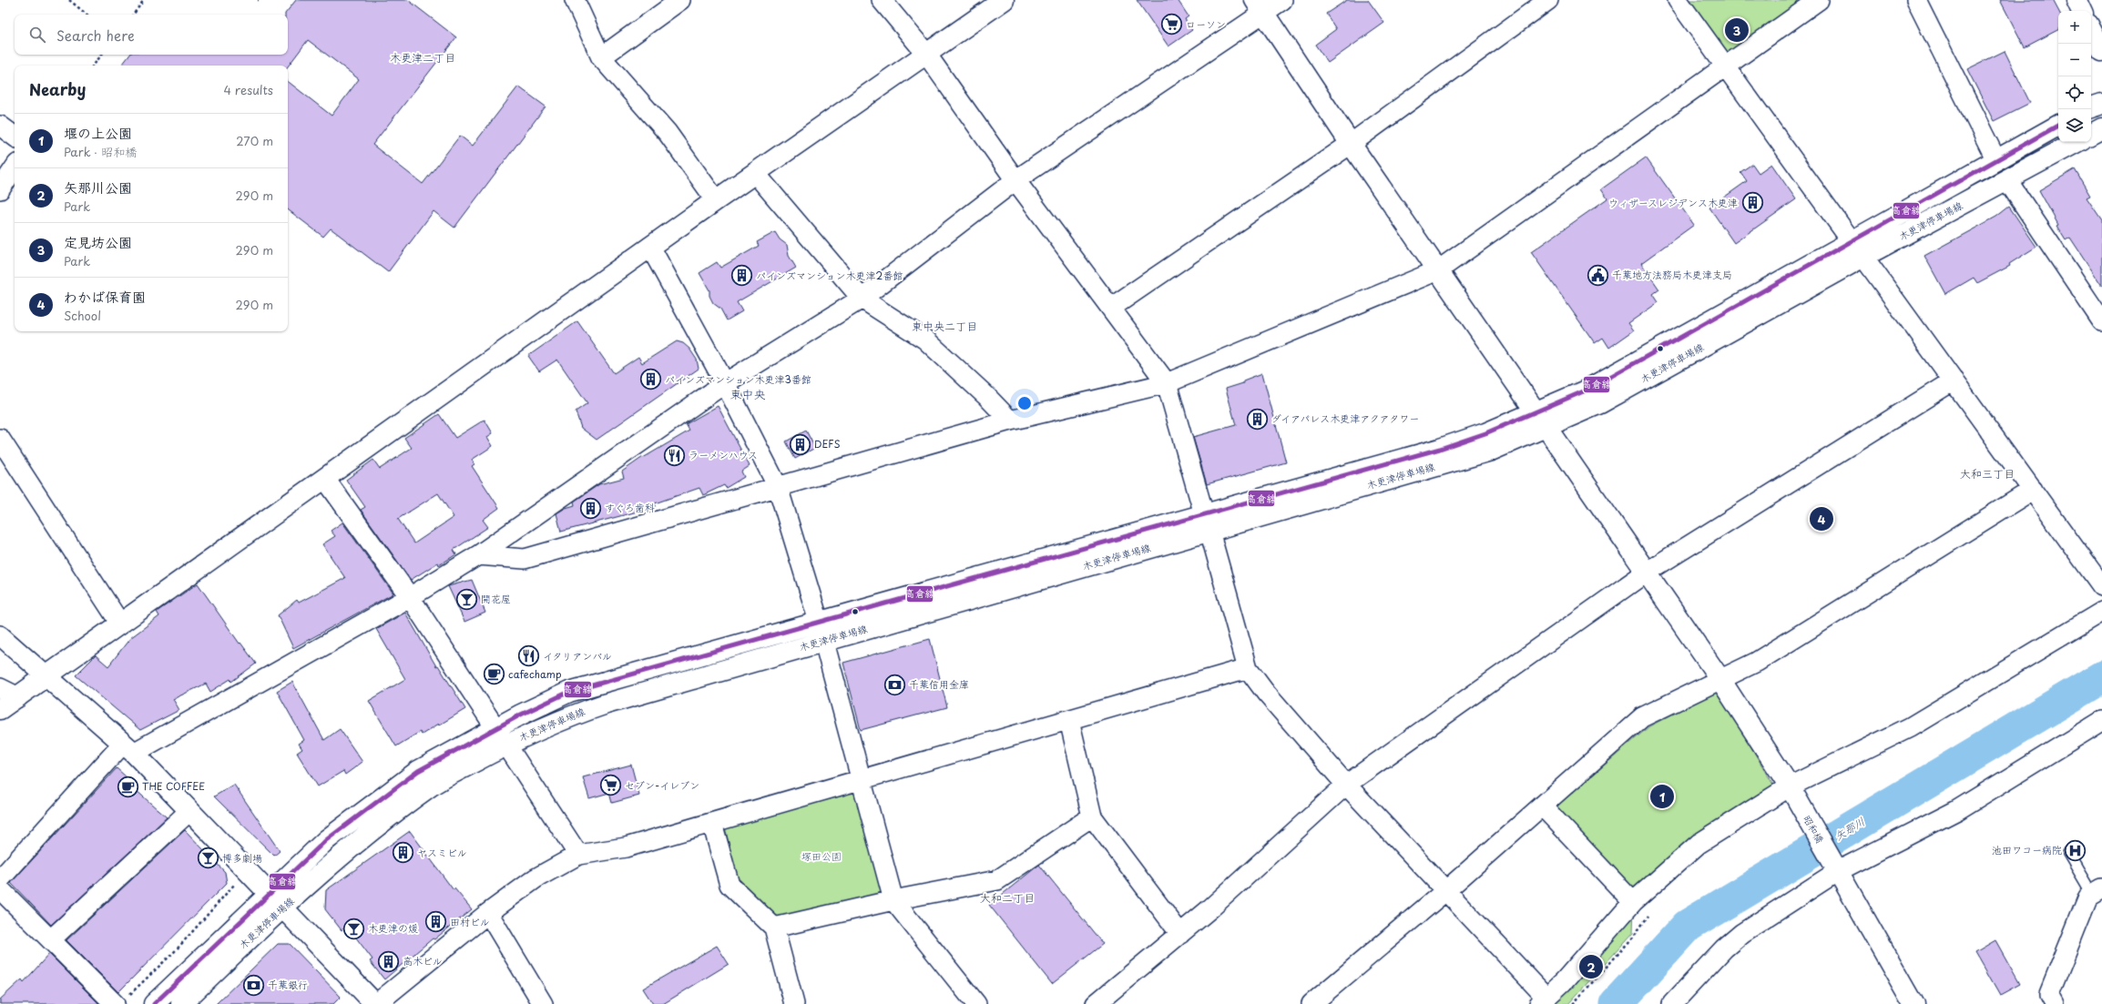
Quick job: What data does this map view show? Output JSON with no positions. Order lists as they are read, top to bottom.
{
  "streets": {
    "main road": ["木更津停車場線", "昭和橋"]
  },
  "crossings": [
    ["木更津停車場線", "昭和橋"]
  ],
  "districts": [
    "木更津二丁目",
    "東中央二丁目",
    "東中央",
    "大和三丁目",
    "大和二丁目"
  ],
  "water": ["矢那川"],
  "parks": ["塚田公園"],
  "places": {
    "supermarket": ["ローソン", "セブン-イレブン"],
    "building": [
      "ウィザースレジデンス木更津",
      "パインズマンション木更津2番館",
      "パインズマンション木更津3番館",
      "ダイアパレス木更津アクアタワー",
      "DEFS",
      "すぐろ歯科",
      "ヤスミビル",
      "田村ビル",
      "高木ビル"
    ],
    "public building": ["千葉地方法務局木更津支局"],
    "restaurant": ["ラーメンハウス", "イタリアンバル"],
    "bar": ["開花屋", "博多劇場", "木更津の煖"],
    "cafe": ["cafechamp", "THE COFFEE"],
    "bank": ["千葉信用金庫", "千葉銀行"],
    "hospital": ["池田ワコー病院"]
  },
  "lines": ["transit line 高倉線"],
  "page": {
    "map_buttons": ["+", "−"],
    "search": "Search here",
    "pins": [
      "3",
      "4",
      "1",
      "2"
    ],
    "heading": ["Nearby", "4 results"],
    "list": [
      {
        "mark": "1",
        "name": "堰の上公園",
        "note": "Park · 昭和橋",
        "value": "270 m"
      },
      {
        "mark": "2",
        "name": "矢那川公園",
        "note": "Park",
        "value": "290 m"
      },
      {
        "mark": "3",
        "name": "定見坊公園",
        "note": "Park",
        "value": "290 m"
      },
      {
        "mark": "4",
        "name": "わかば保育園",
        "note": "School",
        "value": "290 m"
      }
    ]
  }
}
